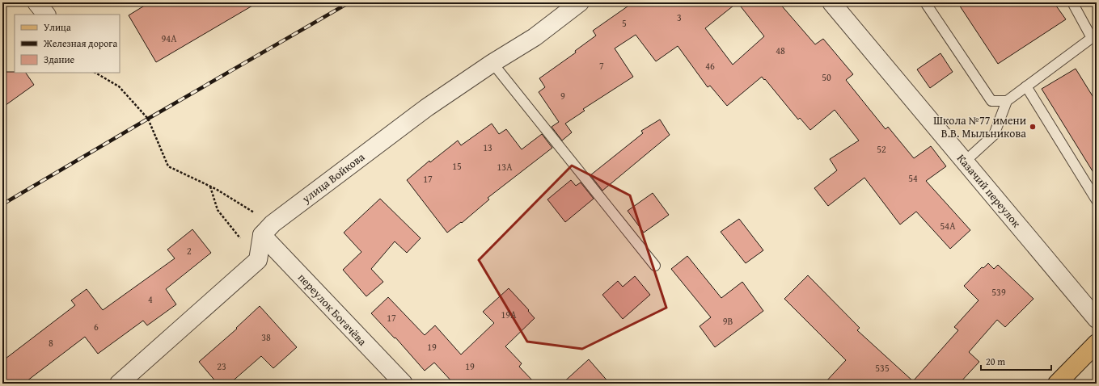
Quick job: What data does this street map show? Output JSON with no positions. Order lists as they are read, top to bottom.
{
  "streets": {
    "street": ["улица Войкова", "Казачий переулок", "переулок Богачёва"]
  },
  "crossings": [
    ["улица Войкова", "переулок Богачёва"]
  ],
  "places": ["Школа №77 имени В.В. Мыльникова"],
  "house_numbers": [
    "3",
    "5",
    "94А",
    "48",
    "7",
    "46",
    "50",
    "9",
    "13",
    "52",
    "15",
    "13А",
    "54",
    "17",
    "54А",
    "2",
    "539",
    "4",
    "19А",
    "17",
    "9В",
    "6",
    "38",
    "8",
    "19",
    "23",
    "19",
    "535"
  ],
  "legend": ["Улица", "Железная дорога", "Здание"],
  "scale_bar": "20 m"
}
